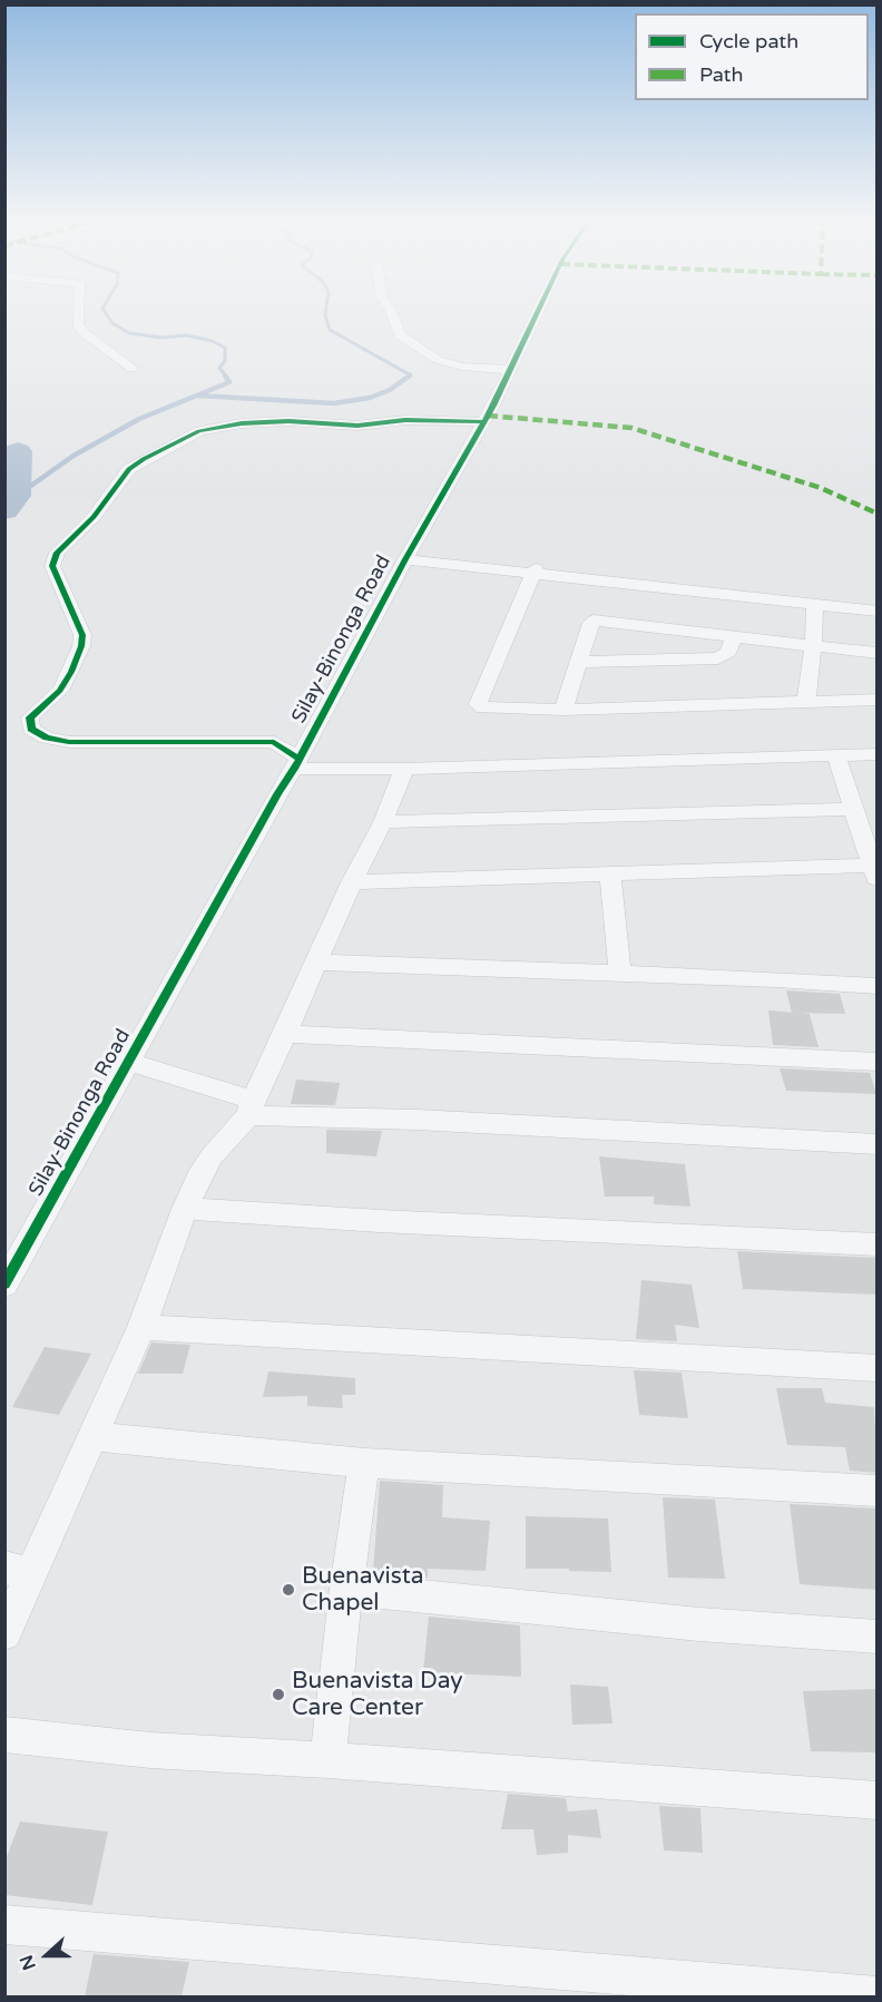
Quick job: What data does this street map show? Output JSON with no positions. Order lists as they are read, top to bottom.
{
  "streets": {
    "street": ["Silay-Binonga Road"]
  },
  "places": ["Buenavista Chapel", "Buenavista Day Care Center"],
  "legend": ["Cycle path", "Path"],
  "north": "left"
}
